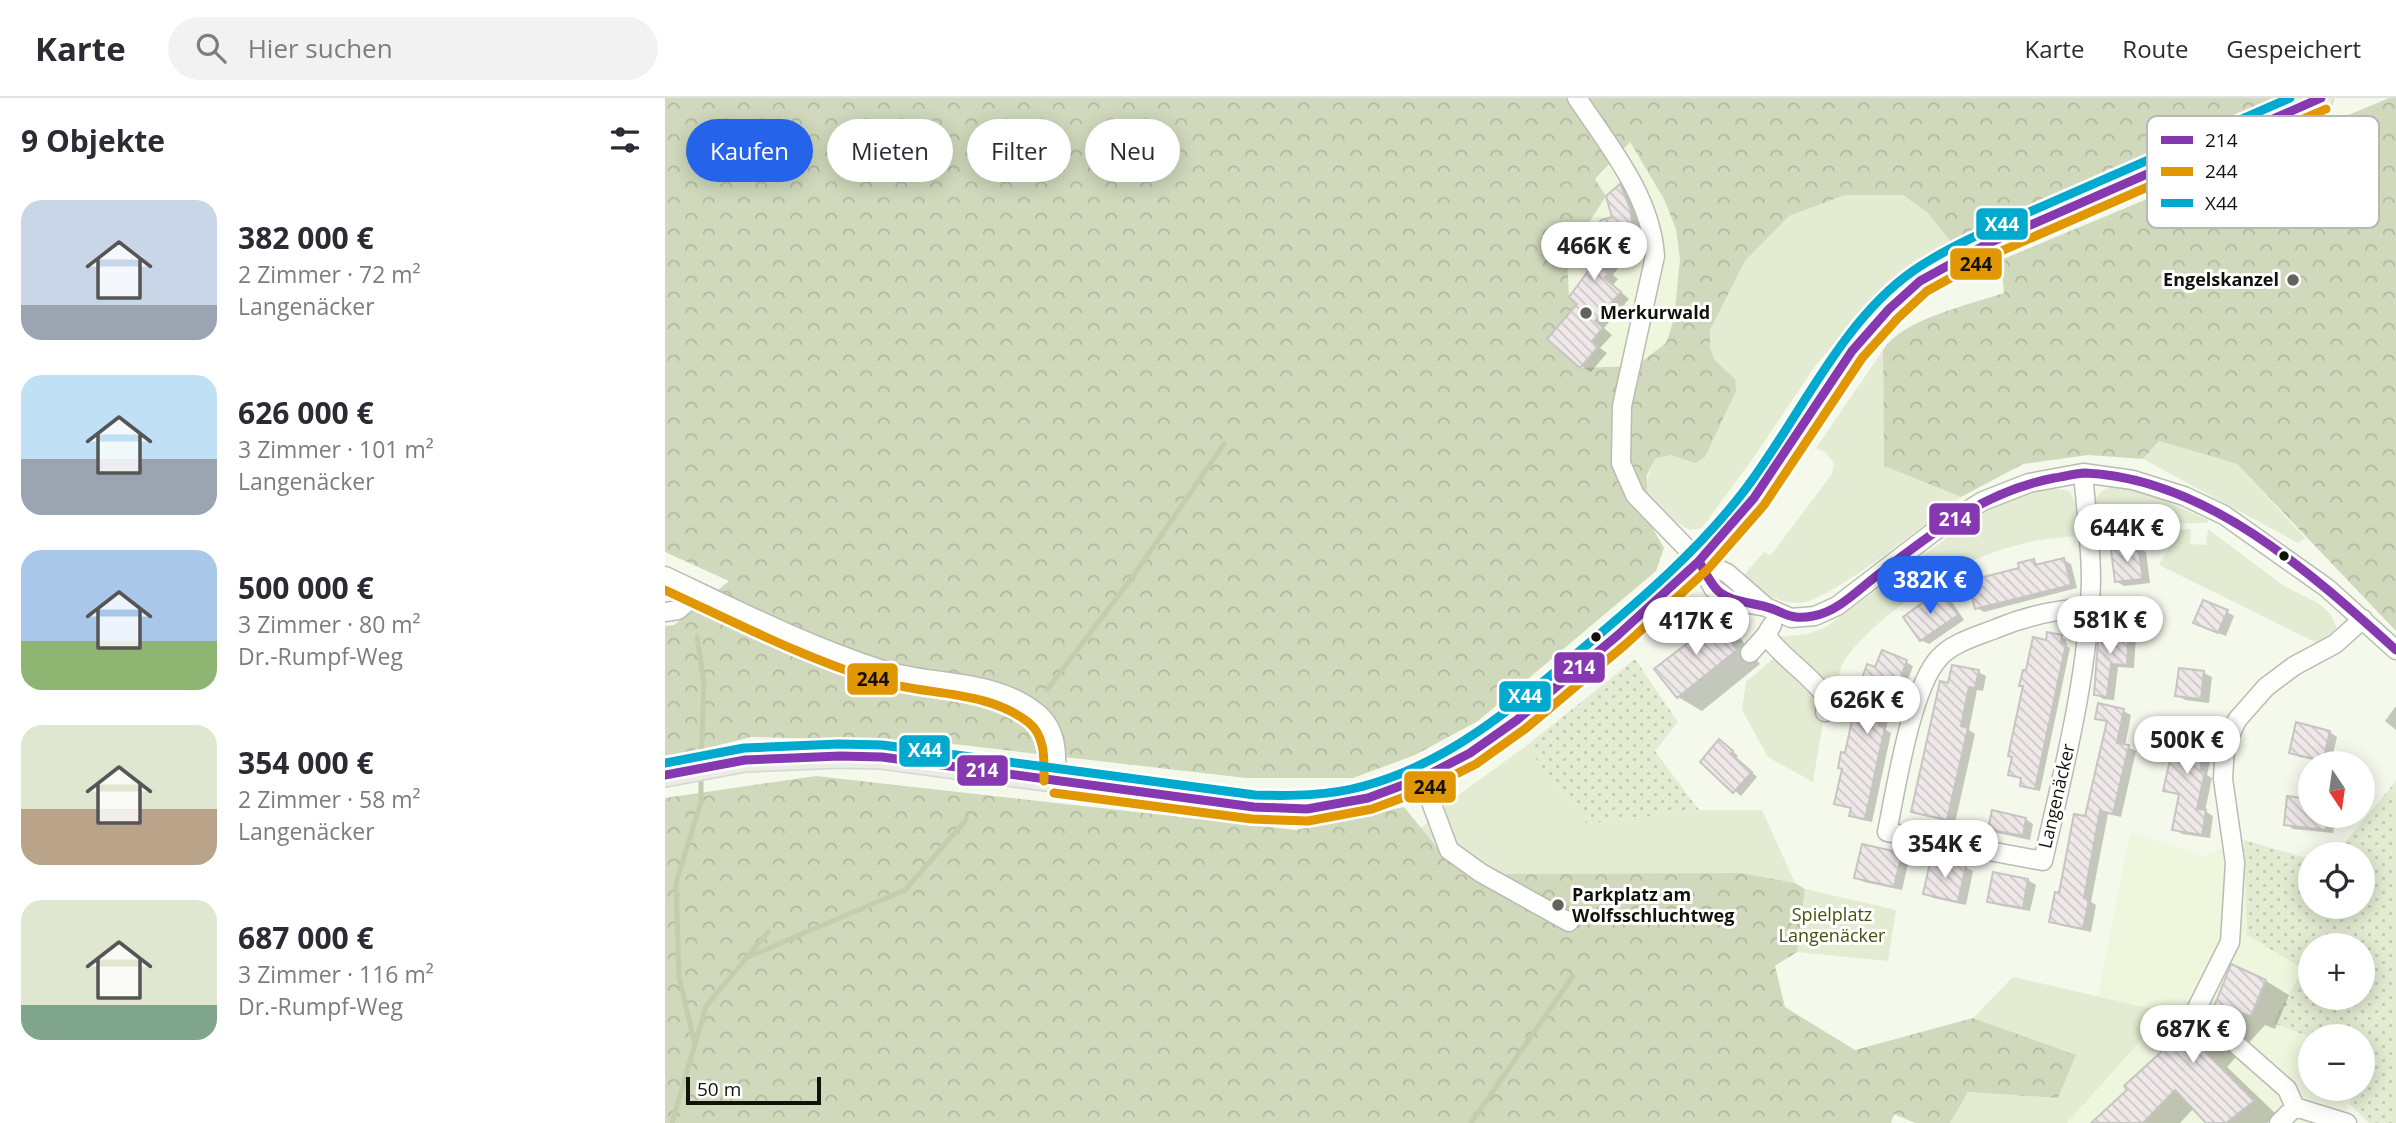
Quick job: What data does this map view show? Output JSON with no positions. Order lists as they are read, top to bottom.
{
  "streets": {
    "street": ["Langenäcker"]
  },
  "parks": ["Spielplatz Langenäcker"],
  "places": ["Engelskanzel", "Merkurwald", "Parkplatz am Wolfsschluchtweg"],
  "lines": ["transit line 214", "transit line X44", "transit line 244"],
  "legend": ["214", "244", "X44"],
  "scale_bar": "50 m",
  "north": "bottom",
  "page": {
    "header": "Karte",
    "search": "Hier suchen",
    "nav": ["Karte", "Route", "Gespeichert"],
    "heading": "9 Objekte",
    "chip": [
      "Kaufen",
      "Mieten",
      "Filter",
      "Neu"
    ],
    "list": [
      {
        "name": "382 000 €",
        "note": "2 Zimmer · 72 m² · Langenäcker"
      },
      {
        "name": "626 000 €",
        "note": "3 Zimmer · 101 m² · Langenäcker"
      },
      {
        "name": "500 000 €",
        "note": "3 Zimmer · 80 m² · Dr.-Rumpf-Weg"
      },
      {
        "name": "354 000 €",
        "note": "2 Zimmer · 58 m² · Langenäcker"
      },
      {
        "name": "687 000 €",
        "note": "3 Zimmer · 116 m² · Dr.-Rumpf-Weg"
      }
    ],
    "price": [
      "466K €",
      "644K €",
      "382K €",
      "581K €",
      "417K €",
      "626K €",
      "500K €",
      "354K €",
      "687K €"
    ],
    "map_buttons": ["+", "−"],
    "scale": "50 m"
  }
}
